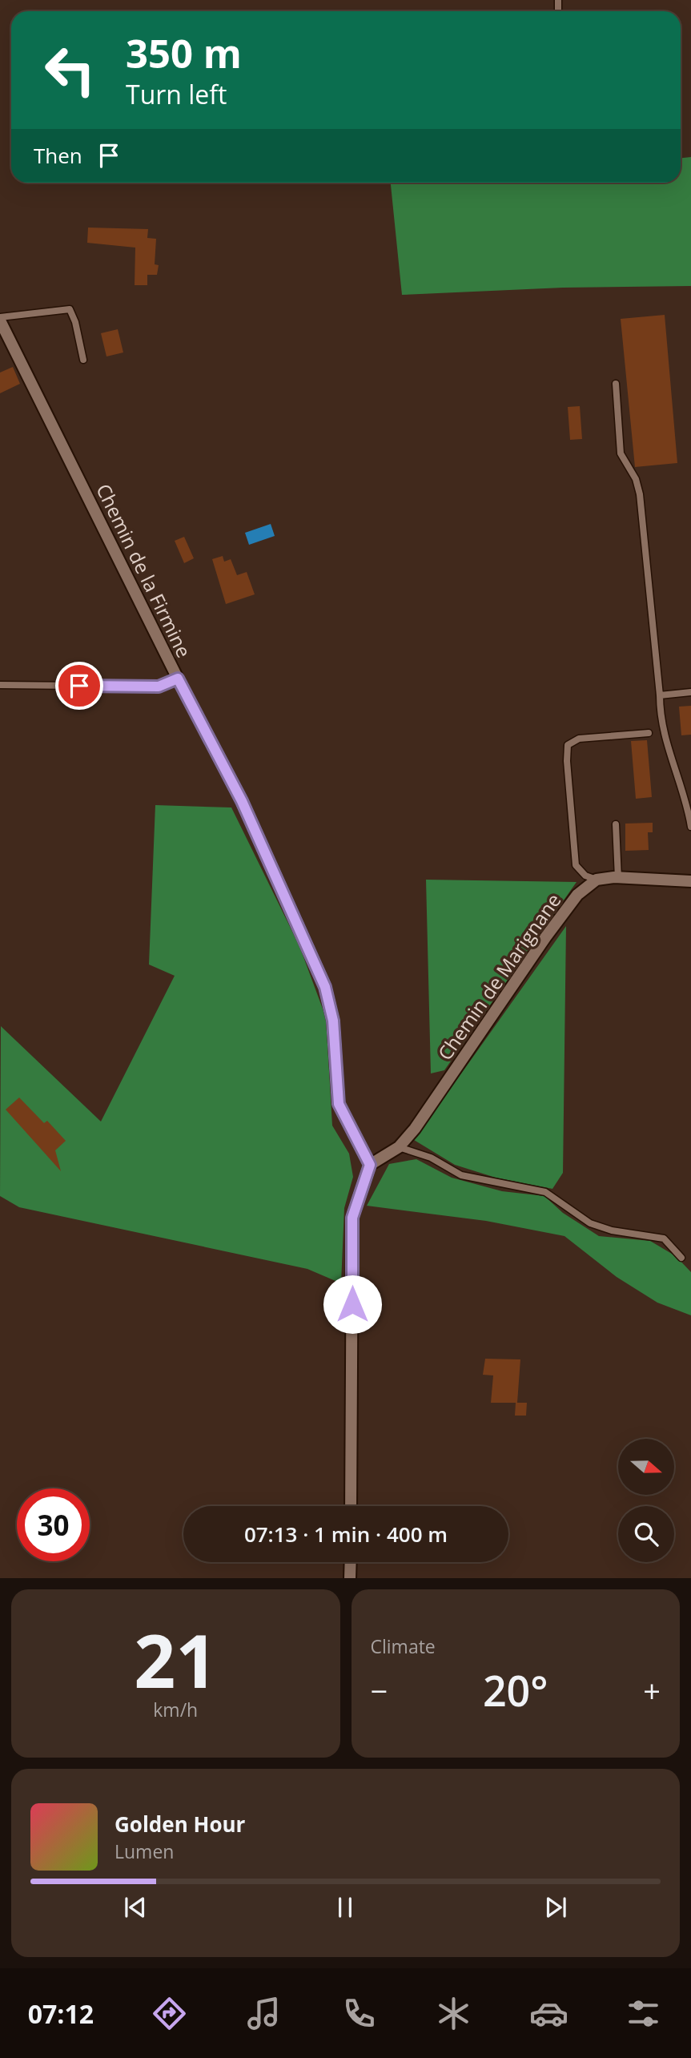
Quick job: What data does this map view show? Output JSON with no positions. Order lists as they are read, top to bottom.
{
  "streets": {
    "street": ["Chemin de la Firmine", "Chemin de Marignane"]
  },
  "crossings": [
    ["Chemin de la Firmine", "Chemin de Marignane"]
  ],
  "north": "right",
  "page": {
    "turn": ["350 m", "Turn left"],
    "then": "Then",
    "limit": "30",
    "trip": "07:13 · 1 min · 400 m",
    "tile": [
      ["21", "km/h"],
      "Climate"
    ],
    "heat": ["−", "20°", "+"],
    "song": ["Golden Hour", "Lumen"],
    "tabs": "07:12"
  }
}
